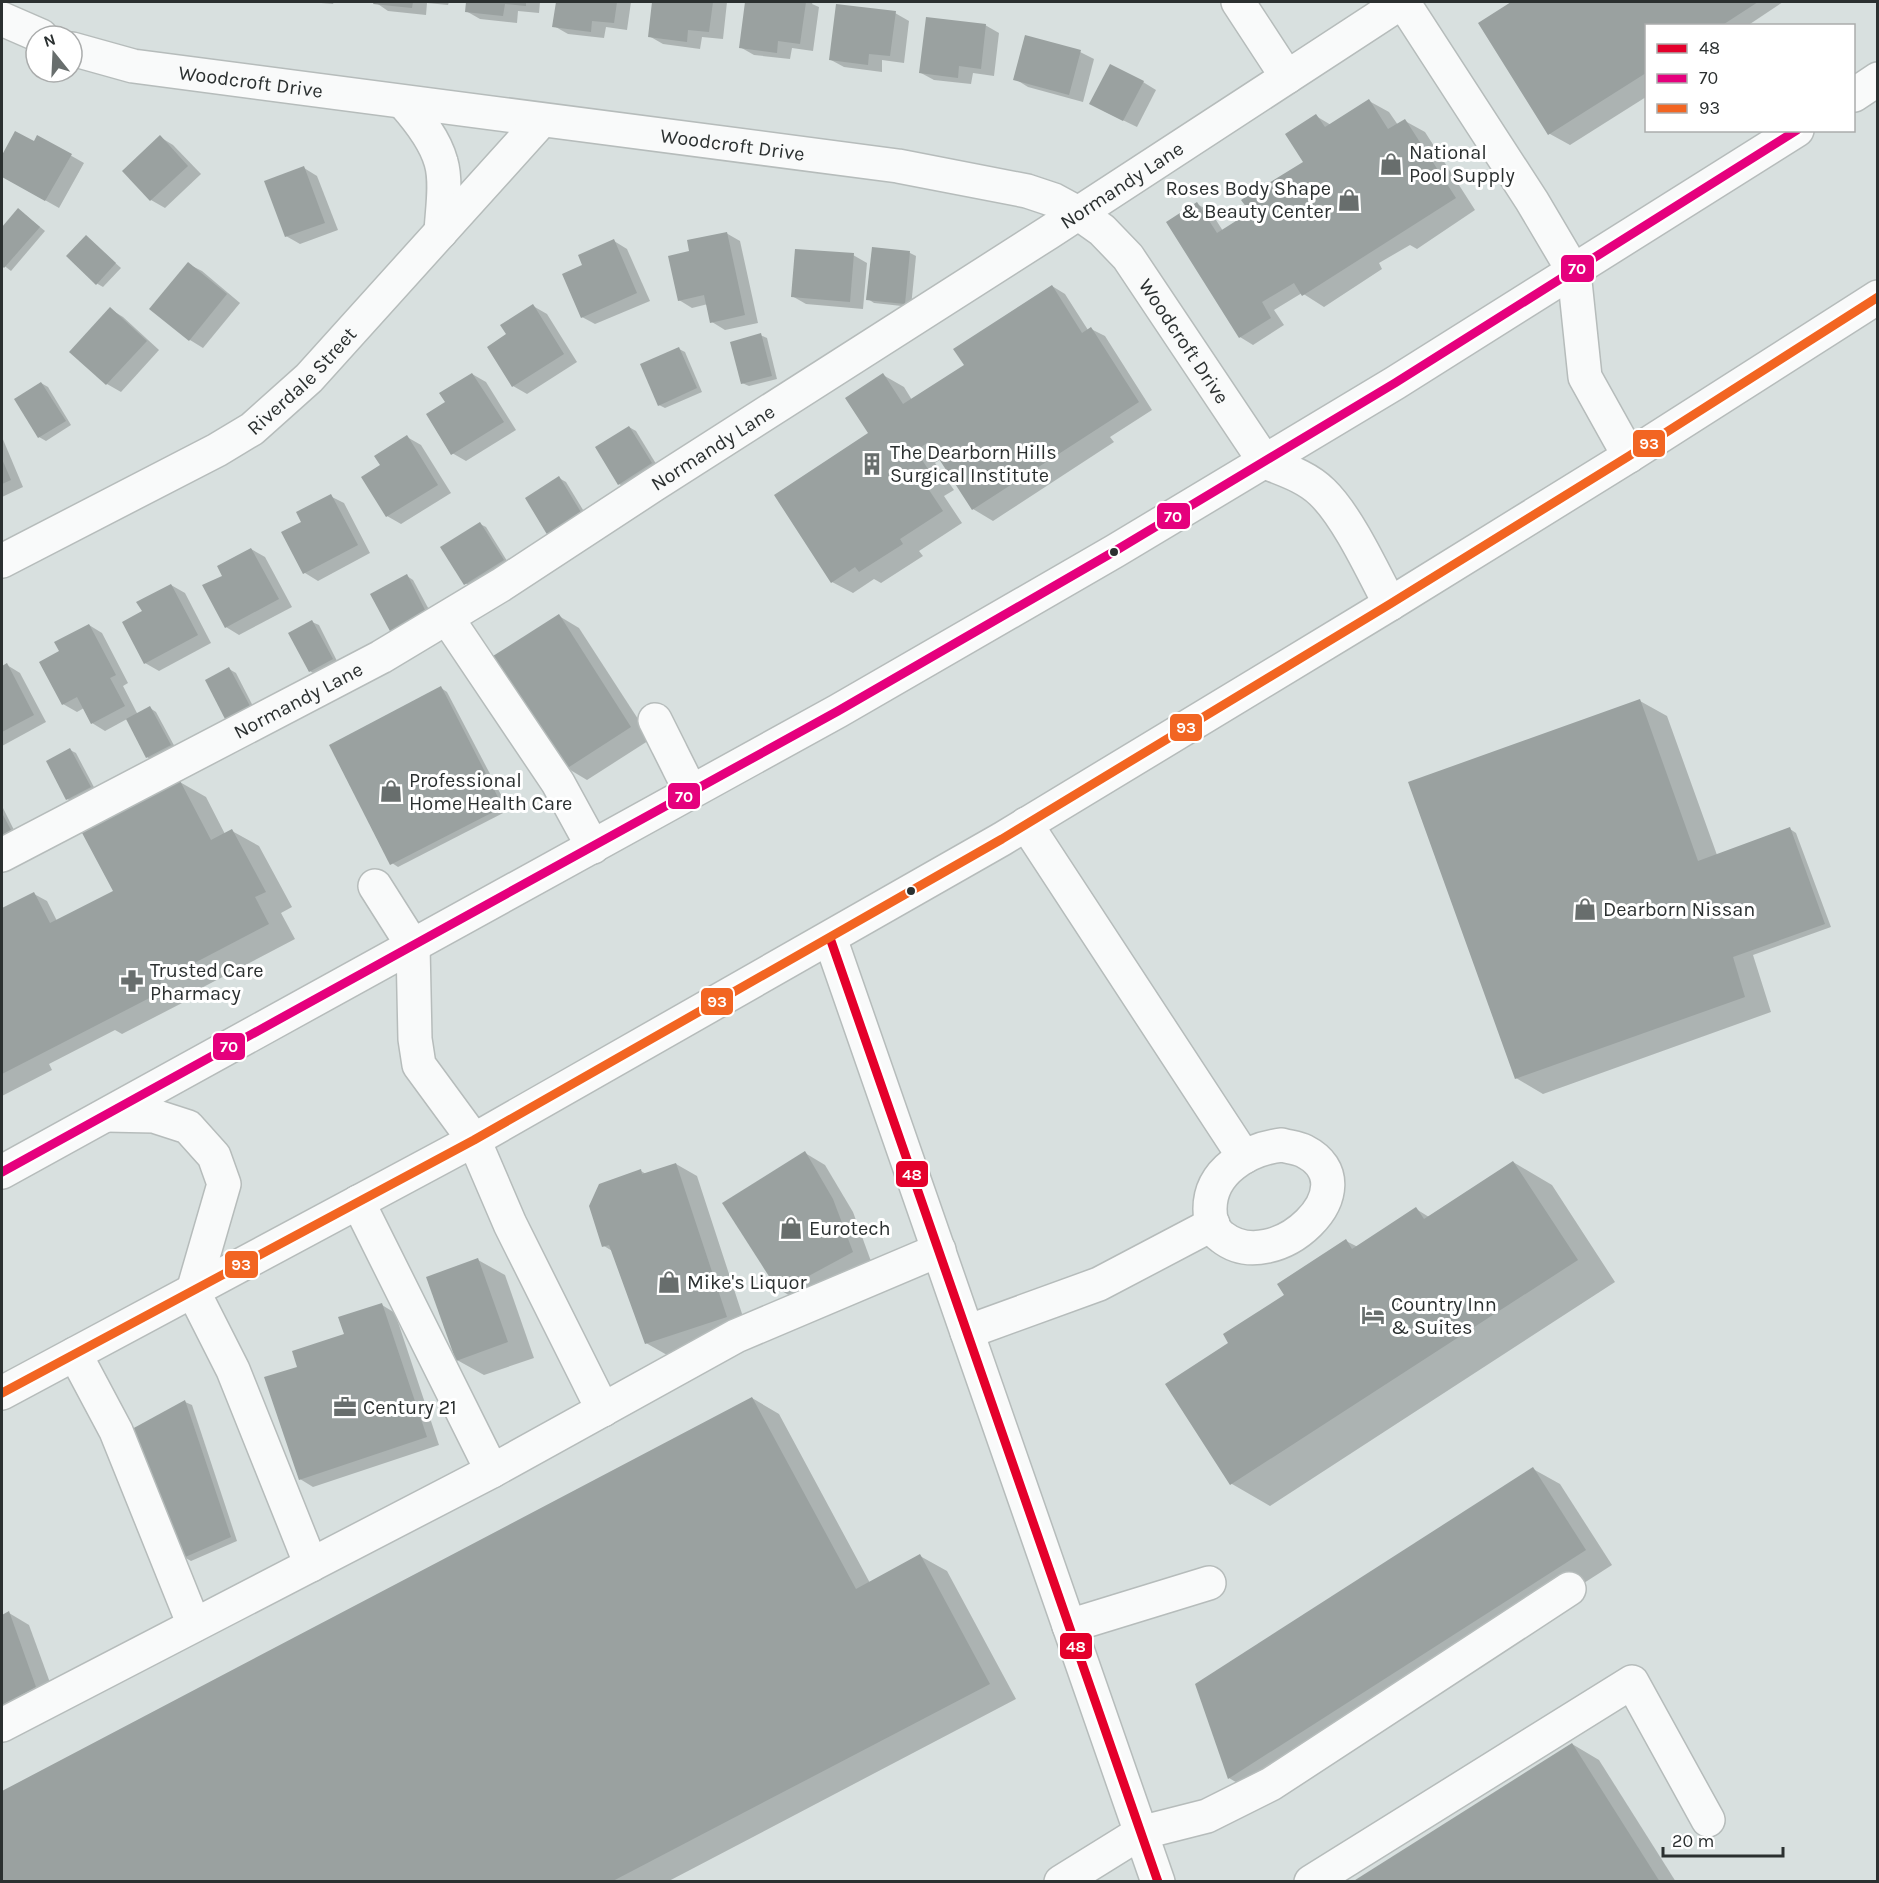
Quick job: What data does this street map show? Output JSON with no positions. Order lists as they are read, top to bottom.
{
  "streets": {
    "main road": ["Woodcroft Drive", "Normandy Lane", "Riverdale Street"]
  },
  "crossings": [
    ["Woodcroft Drive", "Normandy Lane"],
    ["Woodcroft Drive", "Riverdale Street"]
  ],
  "places": {
    "shop": [
      "National Pool Supply",
      "Roses Body Shape & Beauty Center",
      "Professional Home Health Care",
      "Dearborn Nissan",
      "Eurotech",
      "Mike's Liquor"
    ],
    "building": ["The Dearborn Hills Surgical Institute"],
    "pharmacy": ["Trusted Care Pharmacy"],
    "hotel": ["Country Inn & Suites"],
    "office": ["Century 21"]
  },
  "lines": ["transit line 70", "transit line 93", "transit line 48"],
  "legend": ["48", "70", "93"],
  "scale_bar": "20 m",
  "north": "top"
}
